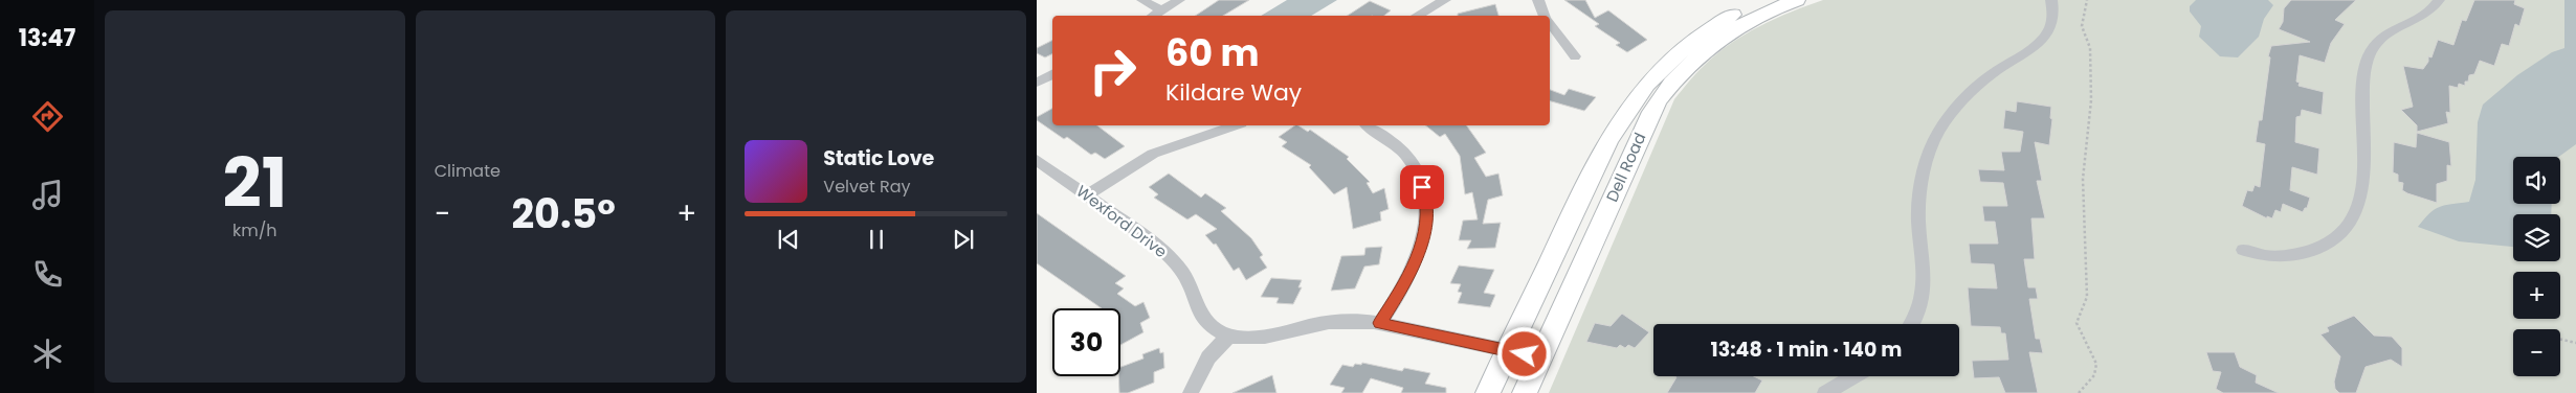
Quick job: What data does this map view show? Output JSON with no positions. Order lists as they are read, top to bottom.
{
  "streets": {
    "main road": ["Dell Road"],
    "street": ["Wexford Drive"]
  },
  "crossings": [
    ["Dell Road", "Wexford Drive"]
  ],
  "page": {
    "tabs": "13:47",
    "tile": [
      ["21", "km/h"],
      "Climate"
    ],
    "turn": ["60 m", "Kildare Way"],
    "song": ["Static Love", "Velvet Ray"],
    "map_buttons": ["+", "−"],
    "heat": ["−", "20.5°", "+"],
    "limit": "30",
    "trip": "13:48 · 1 min · 140 m"
  }
}
